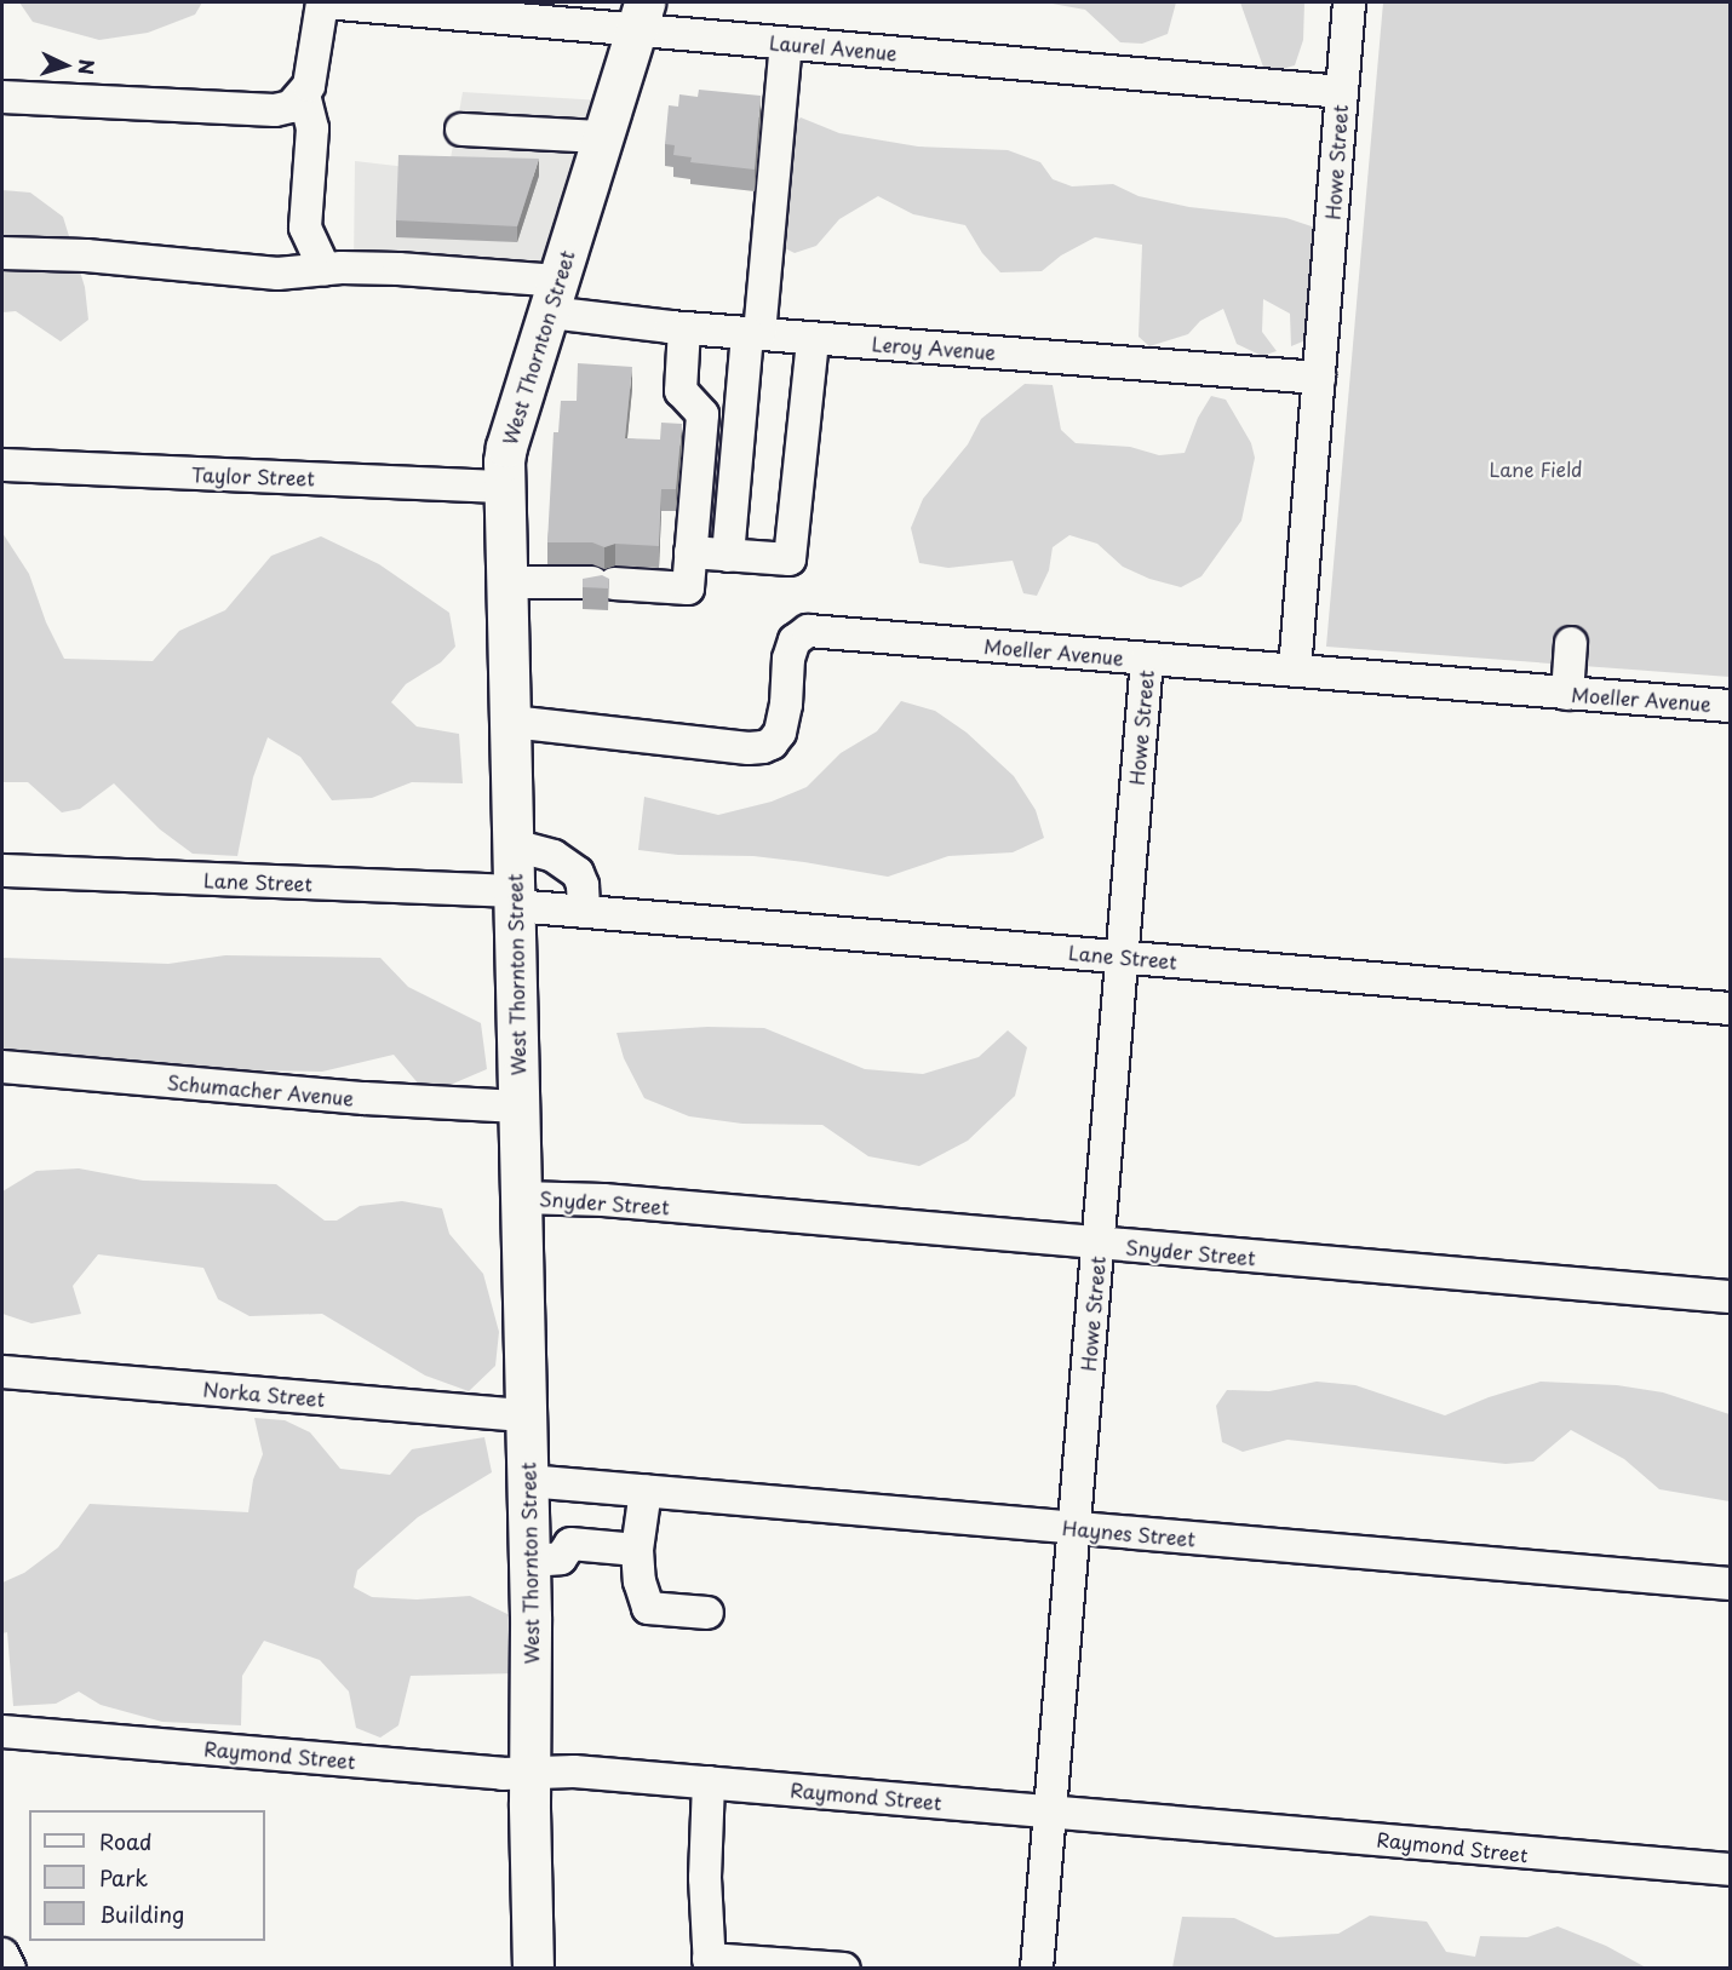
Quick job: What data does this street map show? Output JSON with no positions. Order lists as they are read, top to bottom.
{
  "streets": {
    "main road": ["West Thornton Street"],
    "street": [
      "Laurel Avenue",
      "Howe Street",
      "Leroy Avenue",
      "Taylor Street",
      "Moeller Avenue",
      "Lane Street",
      "Schumacher Avenue",
      "Snyder Street",
      "Norka Street",
      "Haynes Street",
      "Raymond Street"
    ]
  },
  "crossings": [
    ["Laurel Avenue", "Howe Street"],
    ["Laurel Avenue", "West Thornton Street"],
    ["Howe Street", "Leroy Avenue"],
    ["Howe Street", "Moeller Avenue"],
    ["Howe Street", "Lane Street"],
    ["Howe Street", "Snyder Street"],
    ["Howe Street", "Haynes Street"],
    ["Howe Street", "Raymond Street"],
    ["West Thornton Street", "Leroy Avenue"],
    ["West Thornton Street", "Taylor Street"],
    ["West Thornton Street", "Moeller Avenue"],
    ["West Thornton Street", "Lane Street"],
    ["West Thornton Street", "Schumacher Avenue"],
    ["West Thornton Street", "Snyder Street"],
    ["West Thornton Street", "Norka Street"],
    ["West Thornton Street", "Haynes Street"],
    ["West Thornton Street", "Raymond Street"]
  ],
  "parks": ["Lane Field"],
  "legend": ["Road", "Park", "Building"],
  "north": "right"
}
